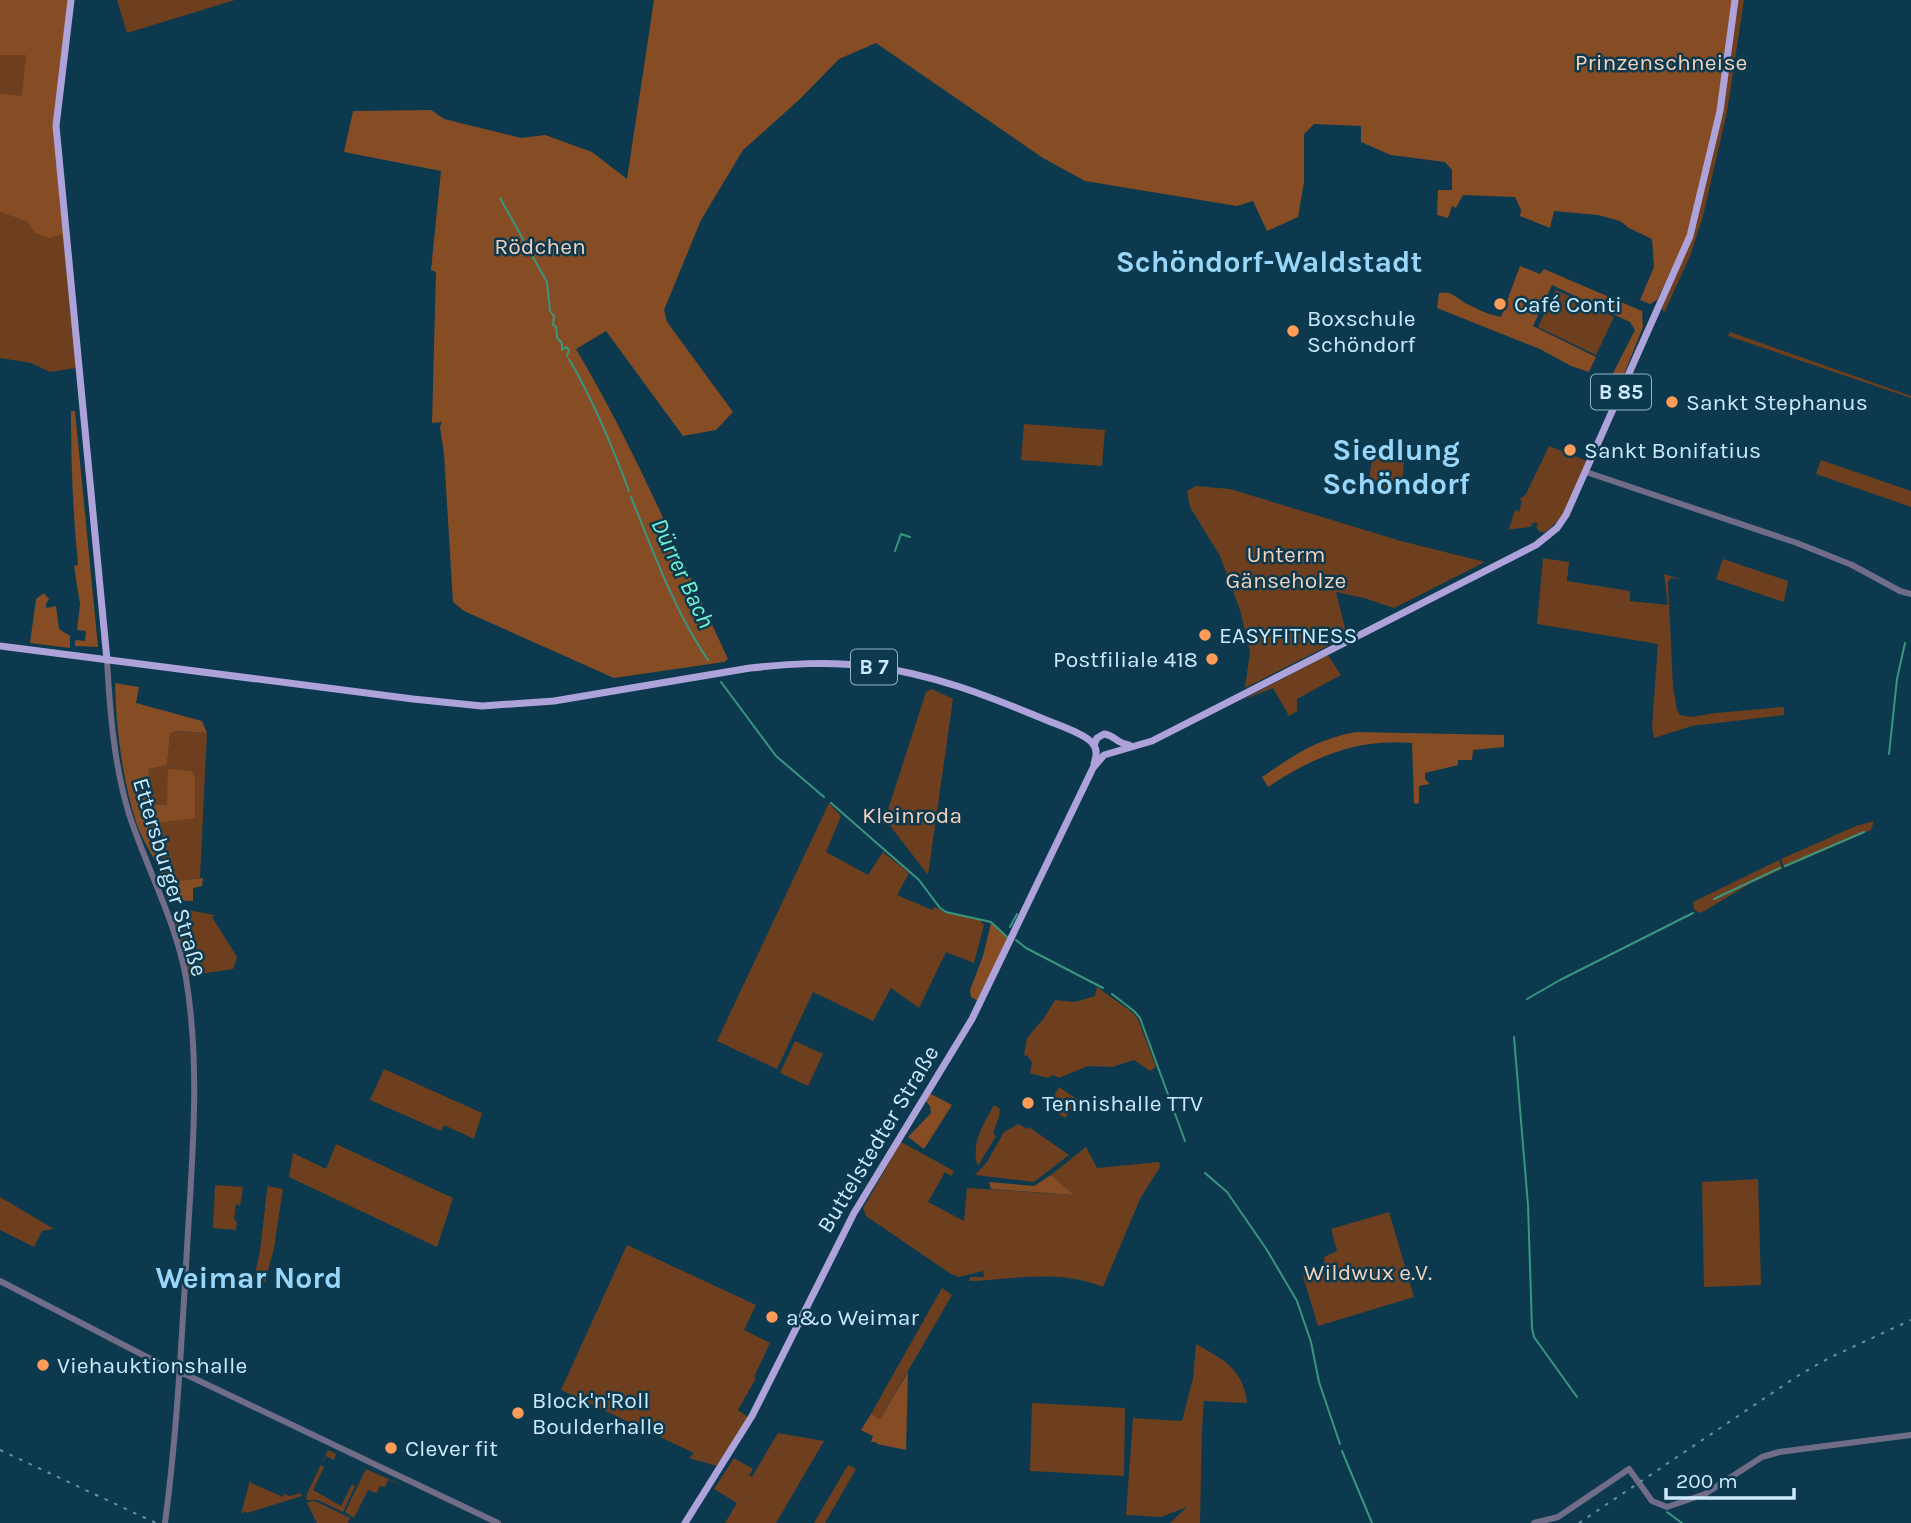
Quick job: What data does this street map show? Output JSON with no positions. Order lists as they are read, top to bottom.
{
  "streets": {
    "main road": ["B 85", "B 7", "Buttelstedter Straße"],
    "street": ["Ettersburger Straße"]
  },
  "crossings": [
    ["B 7", "Ettersburger Straße"],
    ["B 7", "Buttelstedter Straße"]
  ],
  "districts": ["Schöndorf-Waldstadt", "Siedlung Schöndorf", "Weimar Nord"],
  "water": ["Dürrer Bach"],
  "parks": [
    "Prinzenschneise",
    "Rödchen",
    "Unterm Gänseholze",
    "Kleinroda",
    "Wildwux e.V."
  ],
  "places": [
    "Café Conti",
    "Boxschule Schöndorf",
    "Sankt Stephanus",
    "Sankt Bonifatius",
    "EASYFITNESS",
    "Postfiliale 418",
    "Tennishalle TTV",
    "a&o Weimar",
    "Viehauktionshalle",
    "Block'n'Roll Boulderhalle",
    "Clever fit"
  ],
  "scale_bar": "200 m"
}
